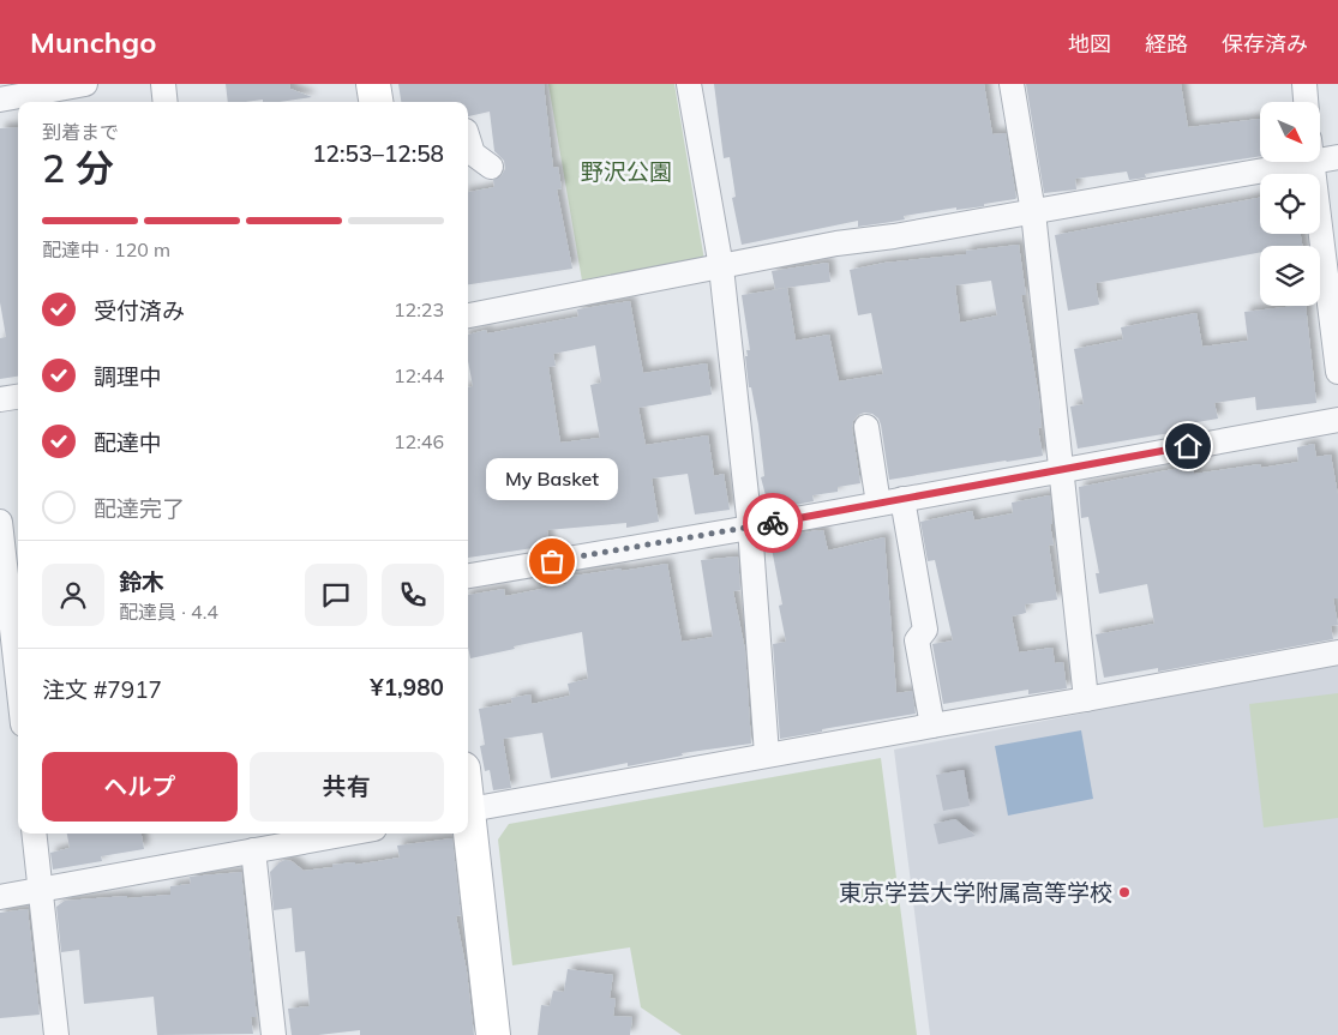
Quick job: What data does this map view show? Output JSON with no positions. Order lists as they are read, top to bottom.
{
  "parks": ["野沢公園"],
  "places": ["My Basket", "東京学芸大学附属高等学校"],
  "north": "bottom right",
  "page": {
    "header": "Munchgo",
    "nav": ["地図", "経路", "保存済み"],
    "heading": ["2 分", "到着まで", "12:53–12:58"],
    "panel": [
      "鈴木",
      "配達員 · 4.4",
      "注文 #7917",
      "¥1,980"
    ],
    "bar": "配達中 · 120 m",
    "list": [
      ["受付済み", "12:23"],
      ["調理中", "12:44"],
      ["配達中", "12:46"],
      "配達完了"
    ],
    "bubble": "My Basket",
    "buttons": ["ヘルプ", "共有"]
  }
}
